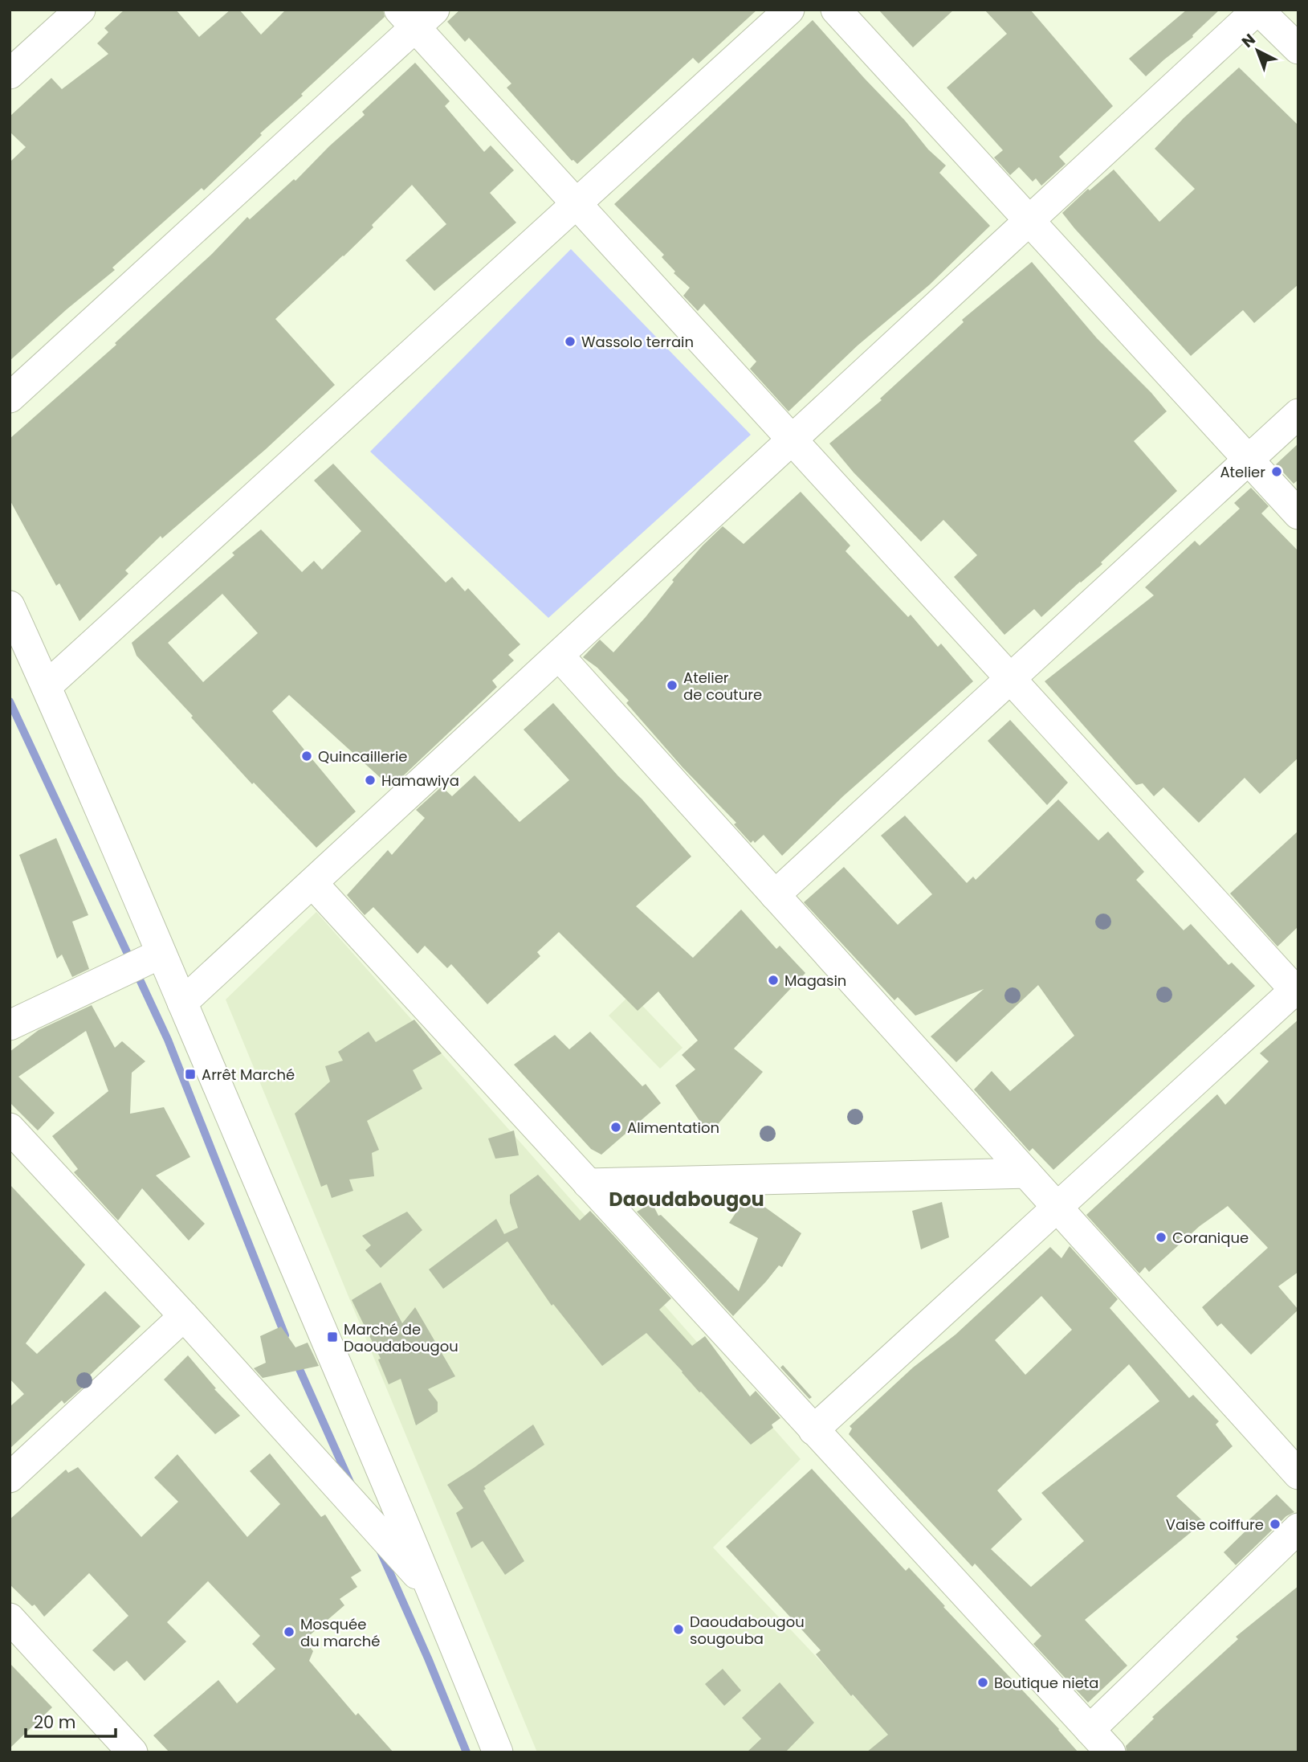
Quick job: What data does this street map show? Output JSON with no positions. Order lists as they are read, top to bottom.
{
  "districts": ["Daoudabougou"],
  "places": {
    "other": [
      "Wassolo terrain",
      "Atelier",
      "Atelier de couture",
      "Quincaillerie",
      "Hamawiya",
      "Magasin",
      "Alimentation",
      "Coranique",
      "Vaise coiffure",
      "Daoudabougou sougouba",
      "Mosquée du marché",
      "Boutique nieta"
    ],
    "transit": ["Arrêt Marché", "Marché de Daoudabougou"]
  },
  "scale_bar": "20 m",
  "north": "top left"
}
